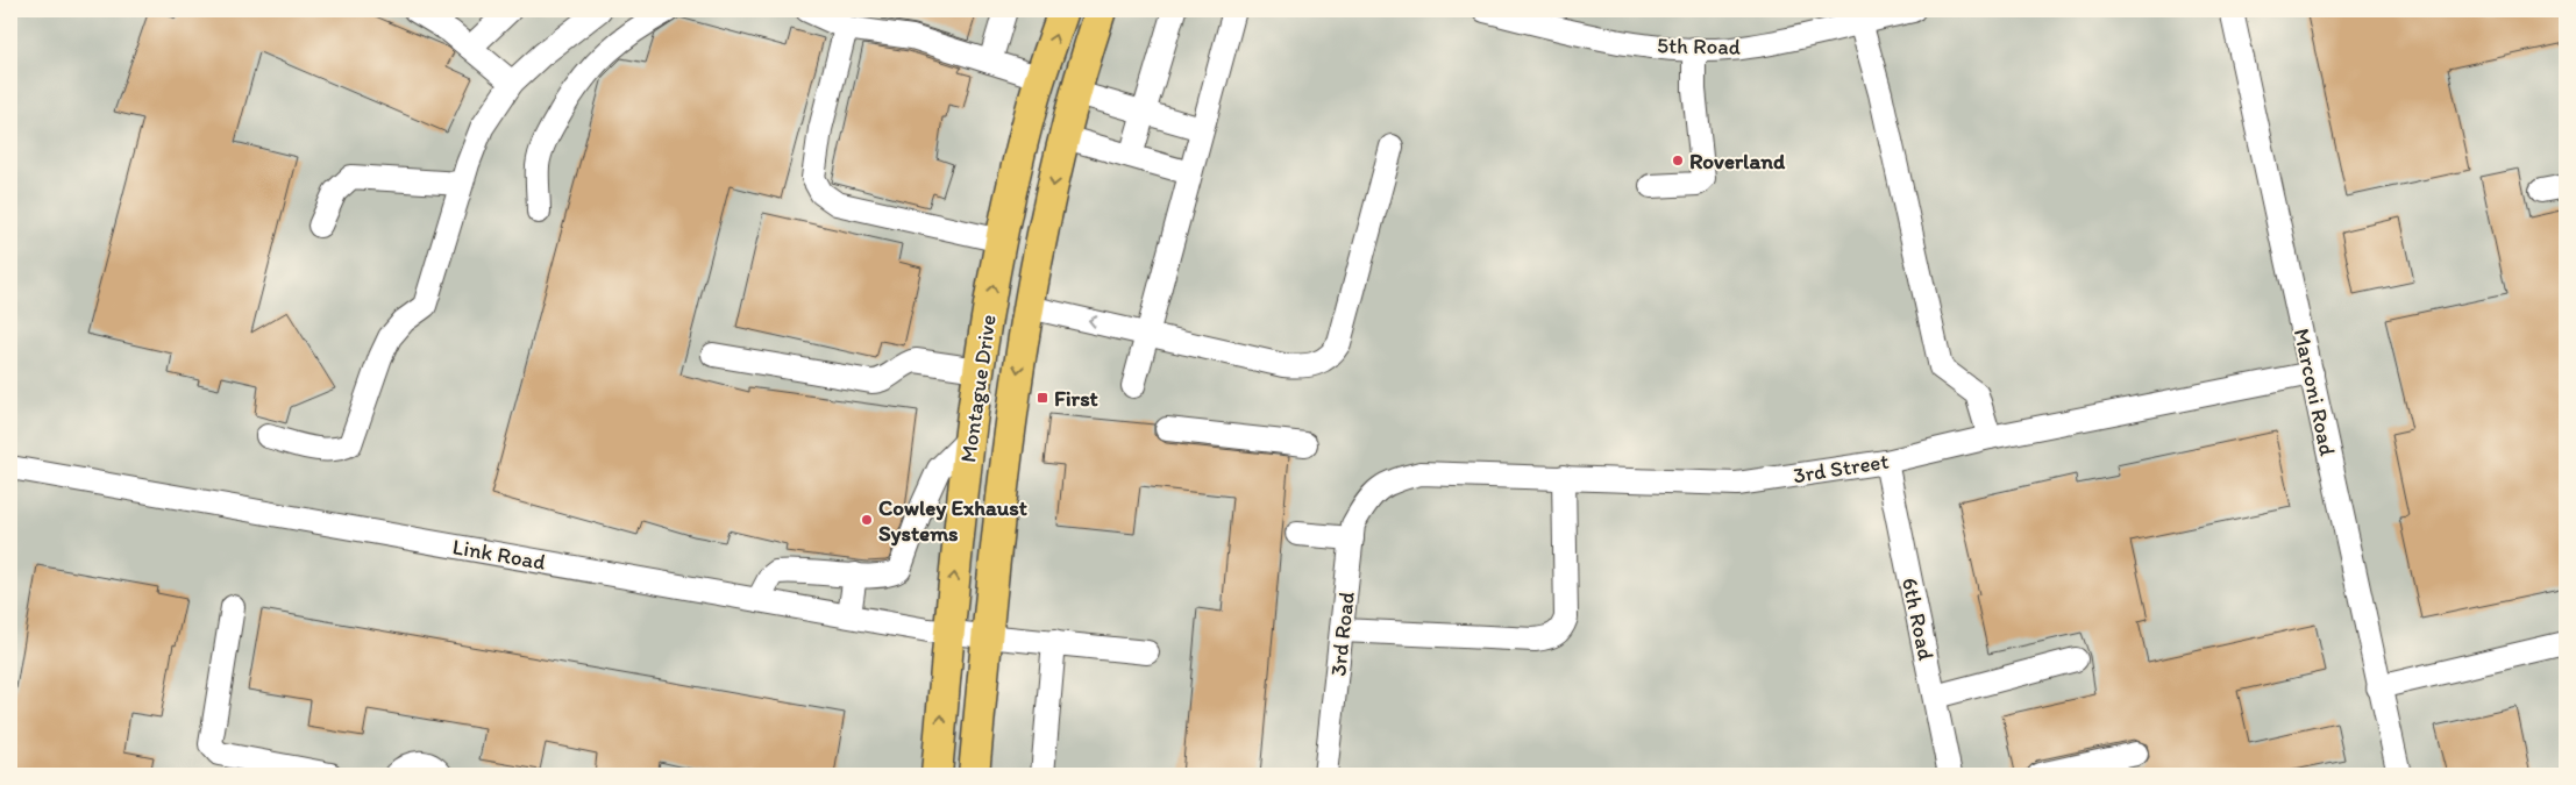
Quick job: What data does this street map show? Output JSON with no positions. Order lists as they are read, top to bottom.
{
  "streets": {
    "main road": ["Montague Drive"],
    "street": [
      "5th Road",
      "Marconi Road",
      "3rd Street",
      "Link Road",
      "6th Road",
      "3rd Road"
    ]
  },
  "crossings": [
    ["Montague Drive", "Link Road"],
    ["Marconi Road", "3rd Street"],
    ["3rd Street", "6th Road"],
    ["3rd Street", "3rd Road"]
  ],
  "places": {
    "other": ["Roverland", "Cowley Exhaust Systems"],
    "transit": ["First"]
  }
}
